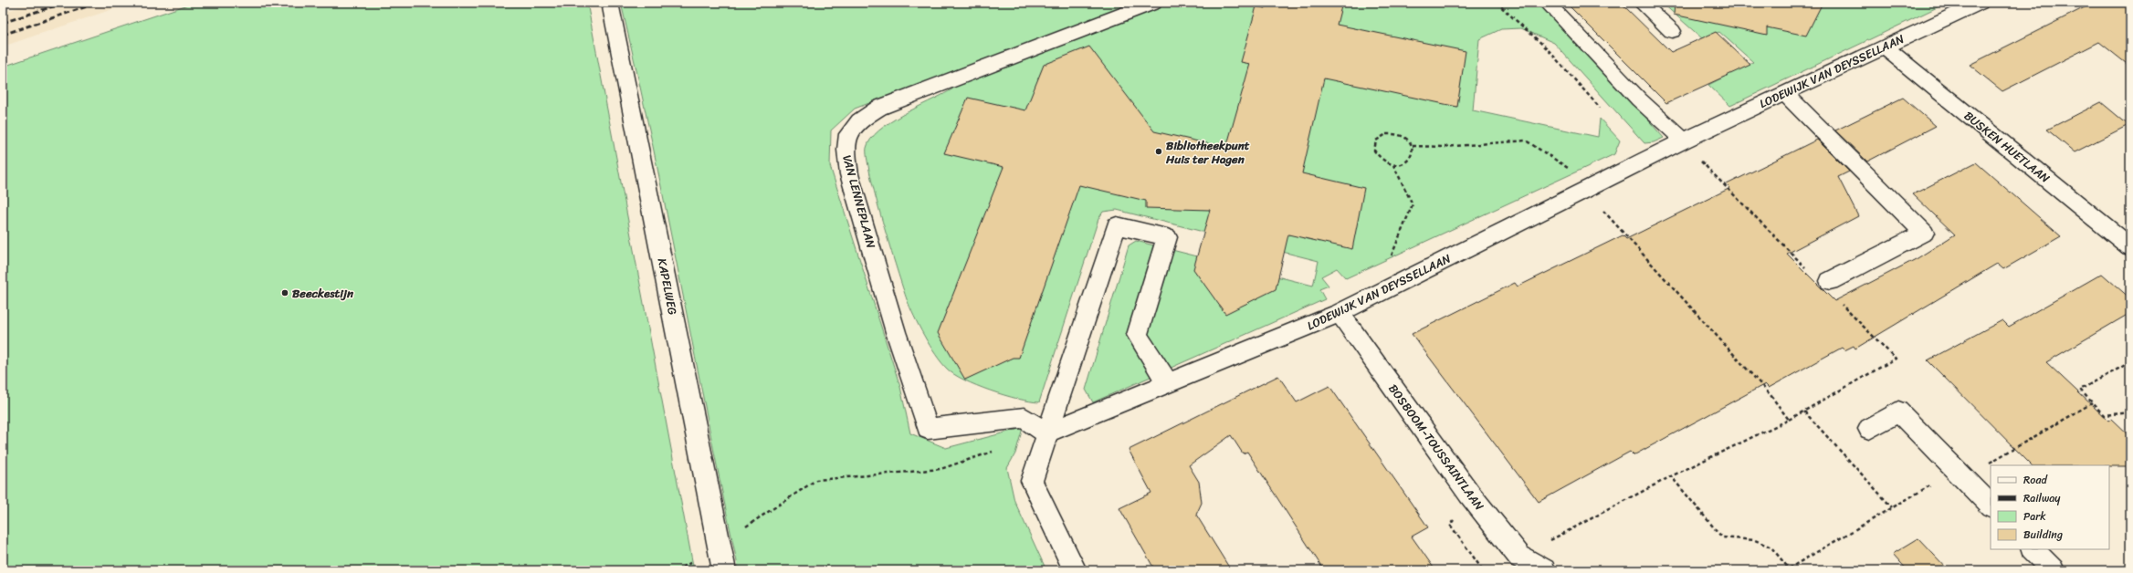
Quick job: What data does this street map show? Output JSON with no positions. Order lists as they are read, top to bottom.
{
  "streets": {
    "street": [
      "LODEWIJK VAN DEYSSELLAAN",
      "BUSKEN HUETLAAN",
      "VAN LENNEPLAAN",
      "KAPELWEG",
      "BOSBOOM-TOUSSAINTLAAN"
    ]
  },
  "crossings": [
    ["LODEWIJK VAN DEYSSELLAAN", "BUSKEN HUETLAAN"],
    ["LODEWIJK VAN DEYSSELLAAN", "VAN LENNEPLAAN"],
    ["LODEWIJK VAN DEYSSELLAAN", "BOSBOOM-TOUSSAINTLAAN"]
  ],
  "places": ["Bibliotheekpunt Huis ter Hagen", "Beeckestijn"],
  "legend": [
    "Road",
    "Railway",
    "Park",
    "Building"
  ]
}
